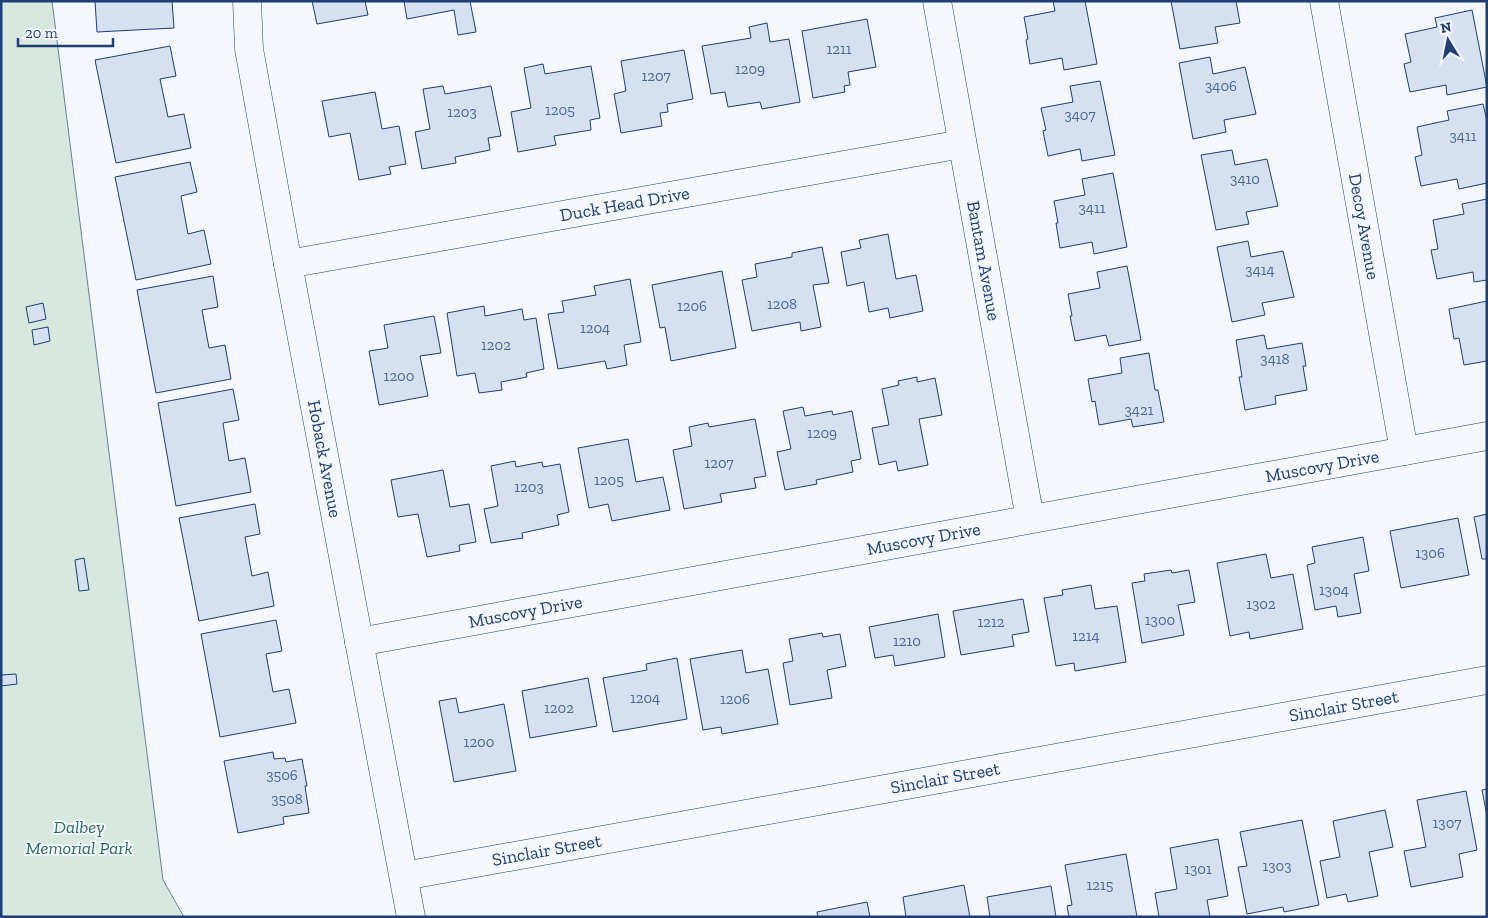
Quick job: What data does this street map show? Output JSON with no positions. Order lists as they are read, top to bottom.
{
  "streets": {
    "street": [
      "Duck Head Drive",
      "Decoy Avenue",
      "Bantam Avenue",
      "Hoback Avenue",
      "Muscovy Drive",
      "Sinclair Street"
    ]
  },
  "crossings": [
    ["Duck Head Drive", "Bantam Avenue"],
    ["Duck Head Drive", "Hoback Avenue"],
    ["Decoy Avenue", "Muscovy Drive"],
    ["Bantam Avenue", "Muscovy Drive"],
    ["Hoback Avenue", "Muscovy Drive"],
    ["Hoback Avenue", "Sinclair Street"]
  ],
  "parks": ["Dalbey Memorial Park"],
  "house_numbers": [
    "1211",
    "1209",
    "1207",
    "3406",
    "1205",
    "1203",
    "3407",
    "3411",
    "3410",
    "3411",
    "3414",
    "1208",
    "1206",
    "1204",
    "1202",
    "3418",
    "1200",
    "3421",
    "1209",
    "1207",
    "1205",
    "1203",
    "1306",
    "1304",
    "1302",
    "1300",
    "1212",
    "1214",
    "1210",
    "1204",
    "1206",
    "1202",
    "1200",
    "3506",
    "3508",
    "1307",
    "1303",
    "1301",
    "1215"
  ],
  "scale_bar": "20 m",
  "north": "top"
}
